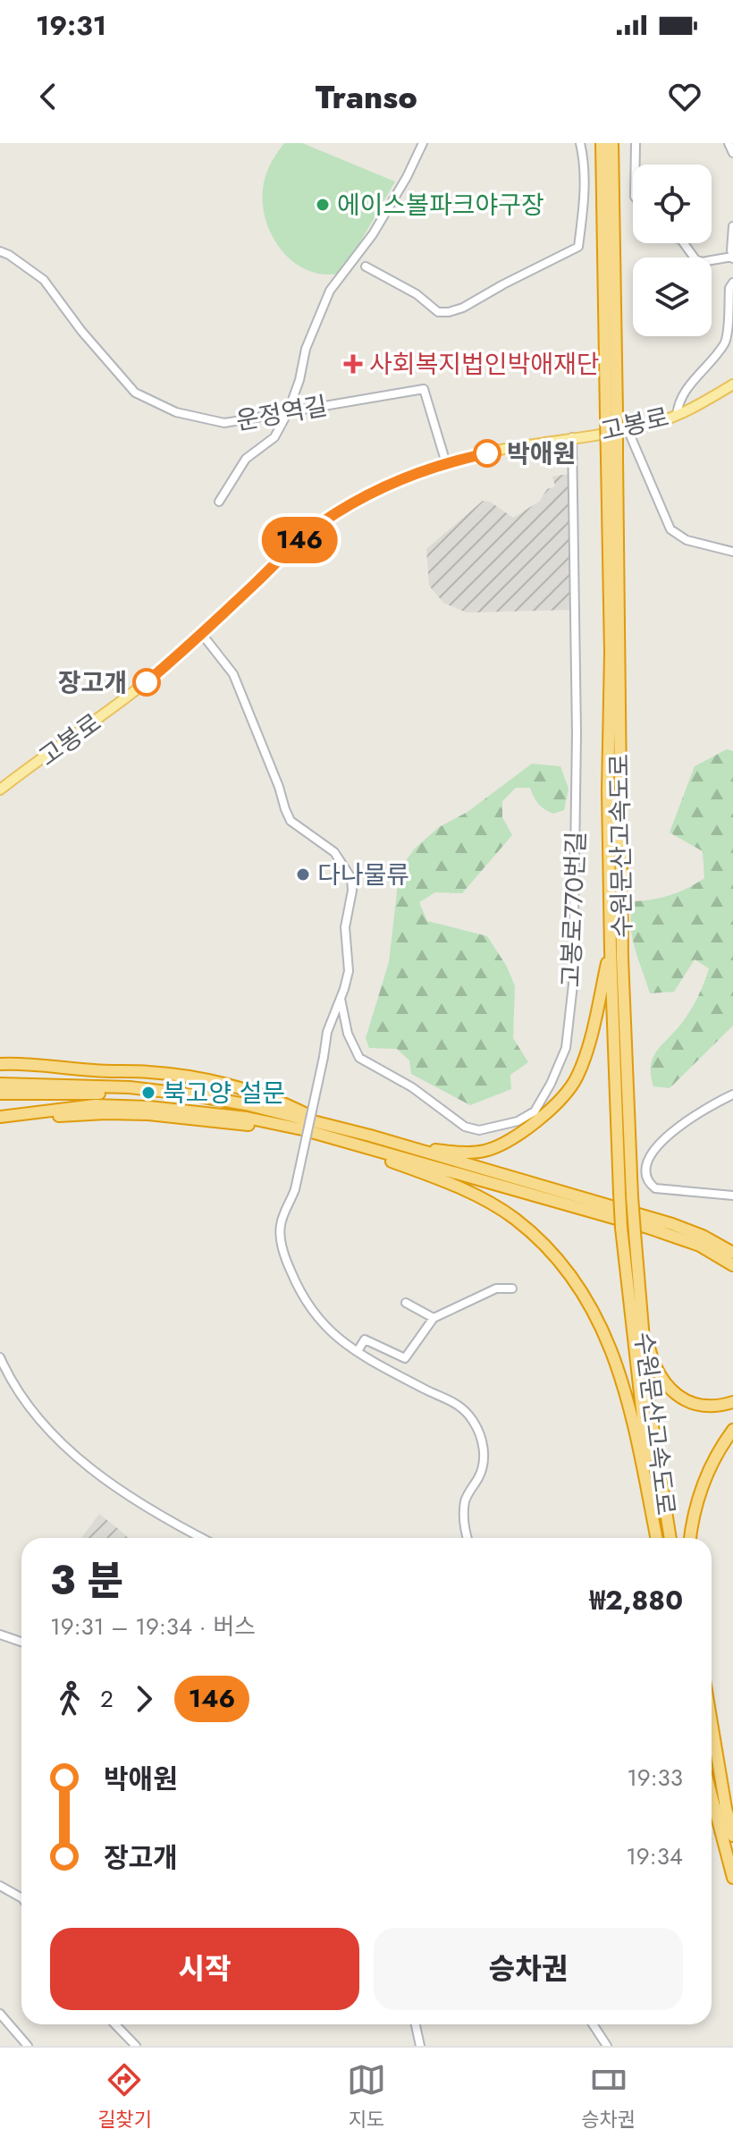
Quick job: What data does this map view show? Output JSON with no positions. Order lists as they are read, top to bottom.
{
  "streets": {
    "highway": ["수원문산고속도로"],
    "main road": ["고봉로"],
    "street": ["운정역길", "고봉로770번길"]
  },
  "crossings": [
    ["운정역길", "고봉로"],
    ["고봉로", "고봉로770번길"]
  ],
  "places": {
    "other": [
      "에이스볼파크야구장",
      "박애원",
      "장고개",
      "다나물류",
      "북고양 설문"
    ],
    "health": ["사회복지법인박애재단"]
  },
  "lines": ["bus line 146"],
  "page": {
    "status": "19:31",
    "header": "Transo",
    "on_map": "146",
    "heading": ["3 분", "19:31 – 19:34 · 버스", "₩2,880"],
    "legs": ["2", "146"],
    "list": [
      {
        "name": "박애원",
        "value": "19:33"
      },
      {
        "name": "장고개",
        "value": "19:34"
      }
    ],
    "buttons": ["시작", "승차권"],
    "tabs": ["길찾기", "지도", "승차권"]
  }
}
